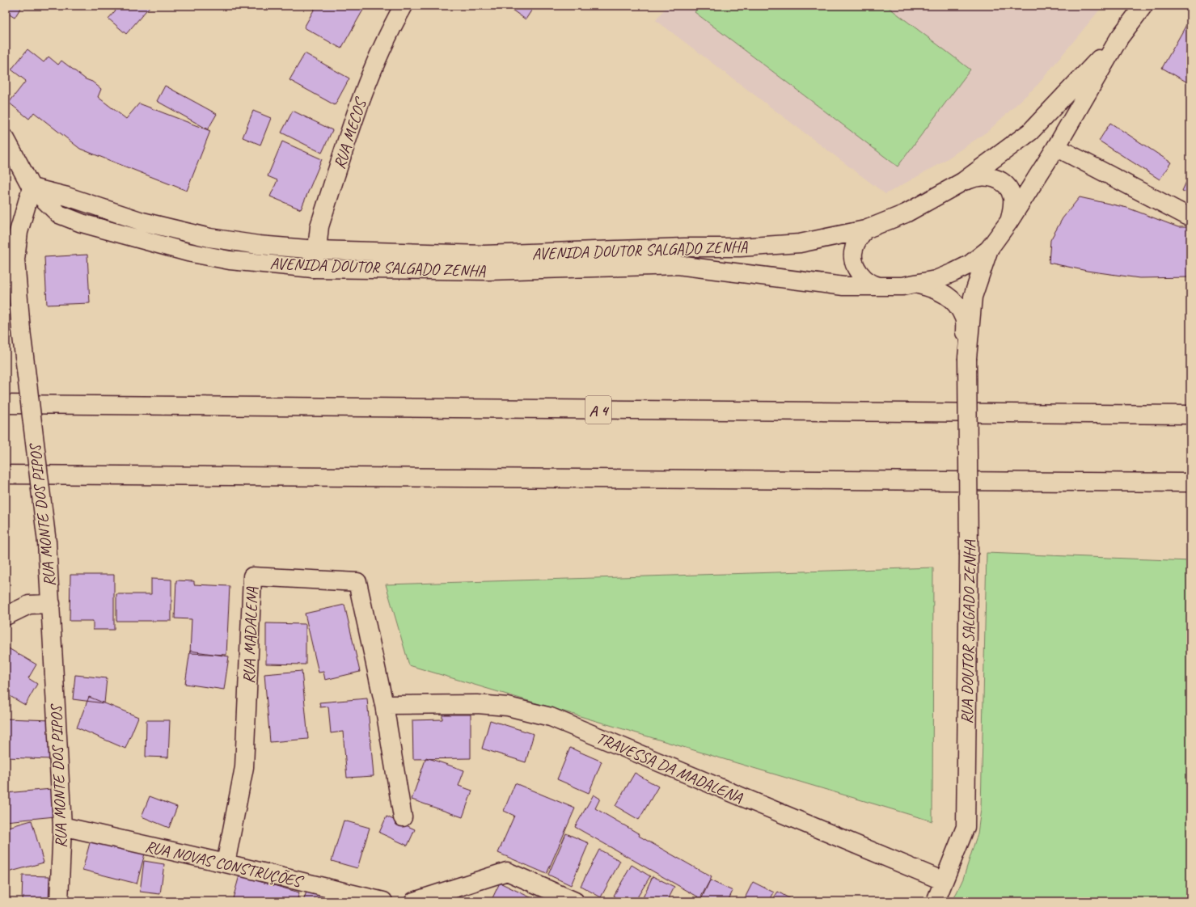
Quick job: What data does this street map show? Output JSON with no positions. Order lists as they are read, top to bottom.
{
  "streets": {
    "main road": [
      "RUA MECOS",
      "AVENIDA DOUTOR SALGADO ZENHA",
      "A 4",
      "RUA MONTE DOS PIPOS",
      "RUA DOUTOR SALGADO ZENHA",
      "RUA MADALENA",
      "TRAVESSA DA MADALENA",
      "RUA NOVAS CONSTRUÇÕES"
    ]
  },
  "crossings": [
    ["RUA MECOS", "AVENIDA DOUTOR SALGADO ZENHA"],
    ["AVENIDA DOUTOR SALGADO ZENHA", "RUA MONTE DOS PIPOS"],
    ["AVENIDA DOUTOR SALGADO ZENHA", "RUA DOUTOR SALGADO ZENHA"],
    ["RUA MONTE DOS PIPOS", "RUA NOVAS CONSTRUÇÕES"],
    ["RUA DOUTOR SALGADO ZENHA", "TRAVESSA DA MADALENA"],
    ["RUA MADALENA", "TRAVESSA DA MADALENA"],
    ["RUA MADALENA", "RUA NOVAS CONSTRUÇÕES"]
  ]
}
